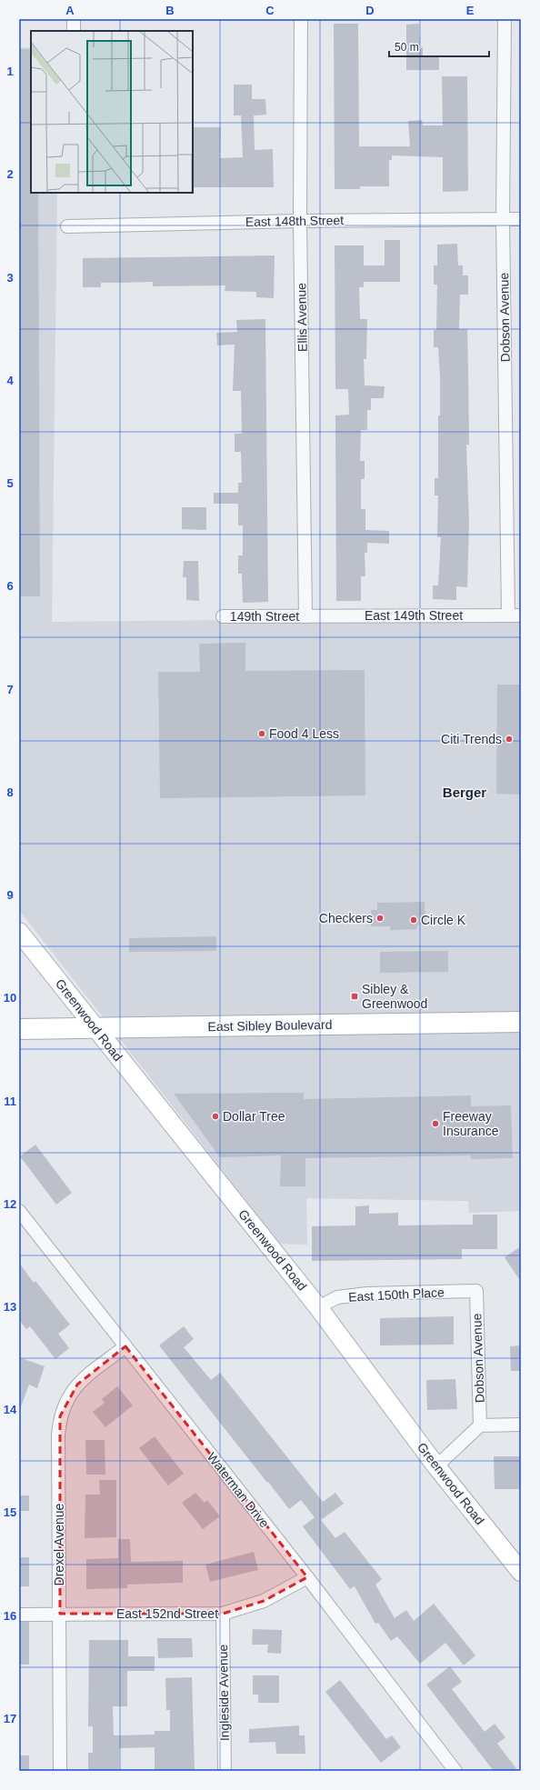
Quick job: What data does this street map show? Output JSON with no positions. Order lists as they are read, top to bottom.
{
  "streets": {
    "main road": ["East Sibley Boulevard"],
    "street": [
      "East 148th Street",
      "Ellis Avenue",
      "Dobson Avenue",
      "East 149th Street",
      "149th Street",
      "Greenwood Road",
      "East 150th Place",
      "Waterman Drive",
      "Drexel Avenue",
      "East 152nd Street",
      "Ingleside Avenue"
    ]
  },
  "crossings": [
    ["East 148th Street", "Ellis Avenue"],
    ["East 148th Street", "Dobson Avenue"],
    ["Ellis Avenue", "East 149th Street"],
    ["Ellis Avenue", "149th Street"],
    ["Dobson Avenue", "East 149th Street"],
    ["Dobson Avenue", "East 150th Place"],
    ["East 149th Street", "149th Street"],
    ["Greenwood Road", "East Sibley Boulevard"],
    ["Greenwood Road", "East 150th Place"],
    ["Waterman Drive", "Drexel Avenue"],
    ["Waterman Drive", "East 152nd Street"],
    ["Drexel Avenue", "East 152nd Street"],
    ["East 152nd Street", "Ingleside Avenue"]
  ],
  "districts": ["Berger"],
  "places": {
    "other": [
      "Food 4 Less",
      "Citi Trends",
      "Checkers",
      "Circle K",
      "Dollar Tree",
      "Freeway Insurance"
    ],
    "transit": ["Sibley & Greenwood"]
  },
  "scale_bar": "50 m",
  "grid": {
    "columns": [
      "A",
      "B",
      "C",
      "D",
      "E"
    ],
    "rows": [
      "1",
      "2",
      "3",
      "4",
      "5",
      "6",
      "7",
      "8",
      "9",
      "10",
      "11",
      "12",
      "13",
      "14",
      "15",
      "16",
      "17"
    ]
  }
}
